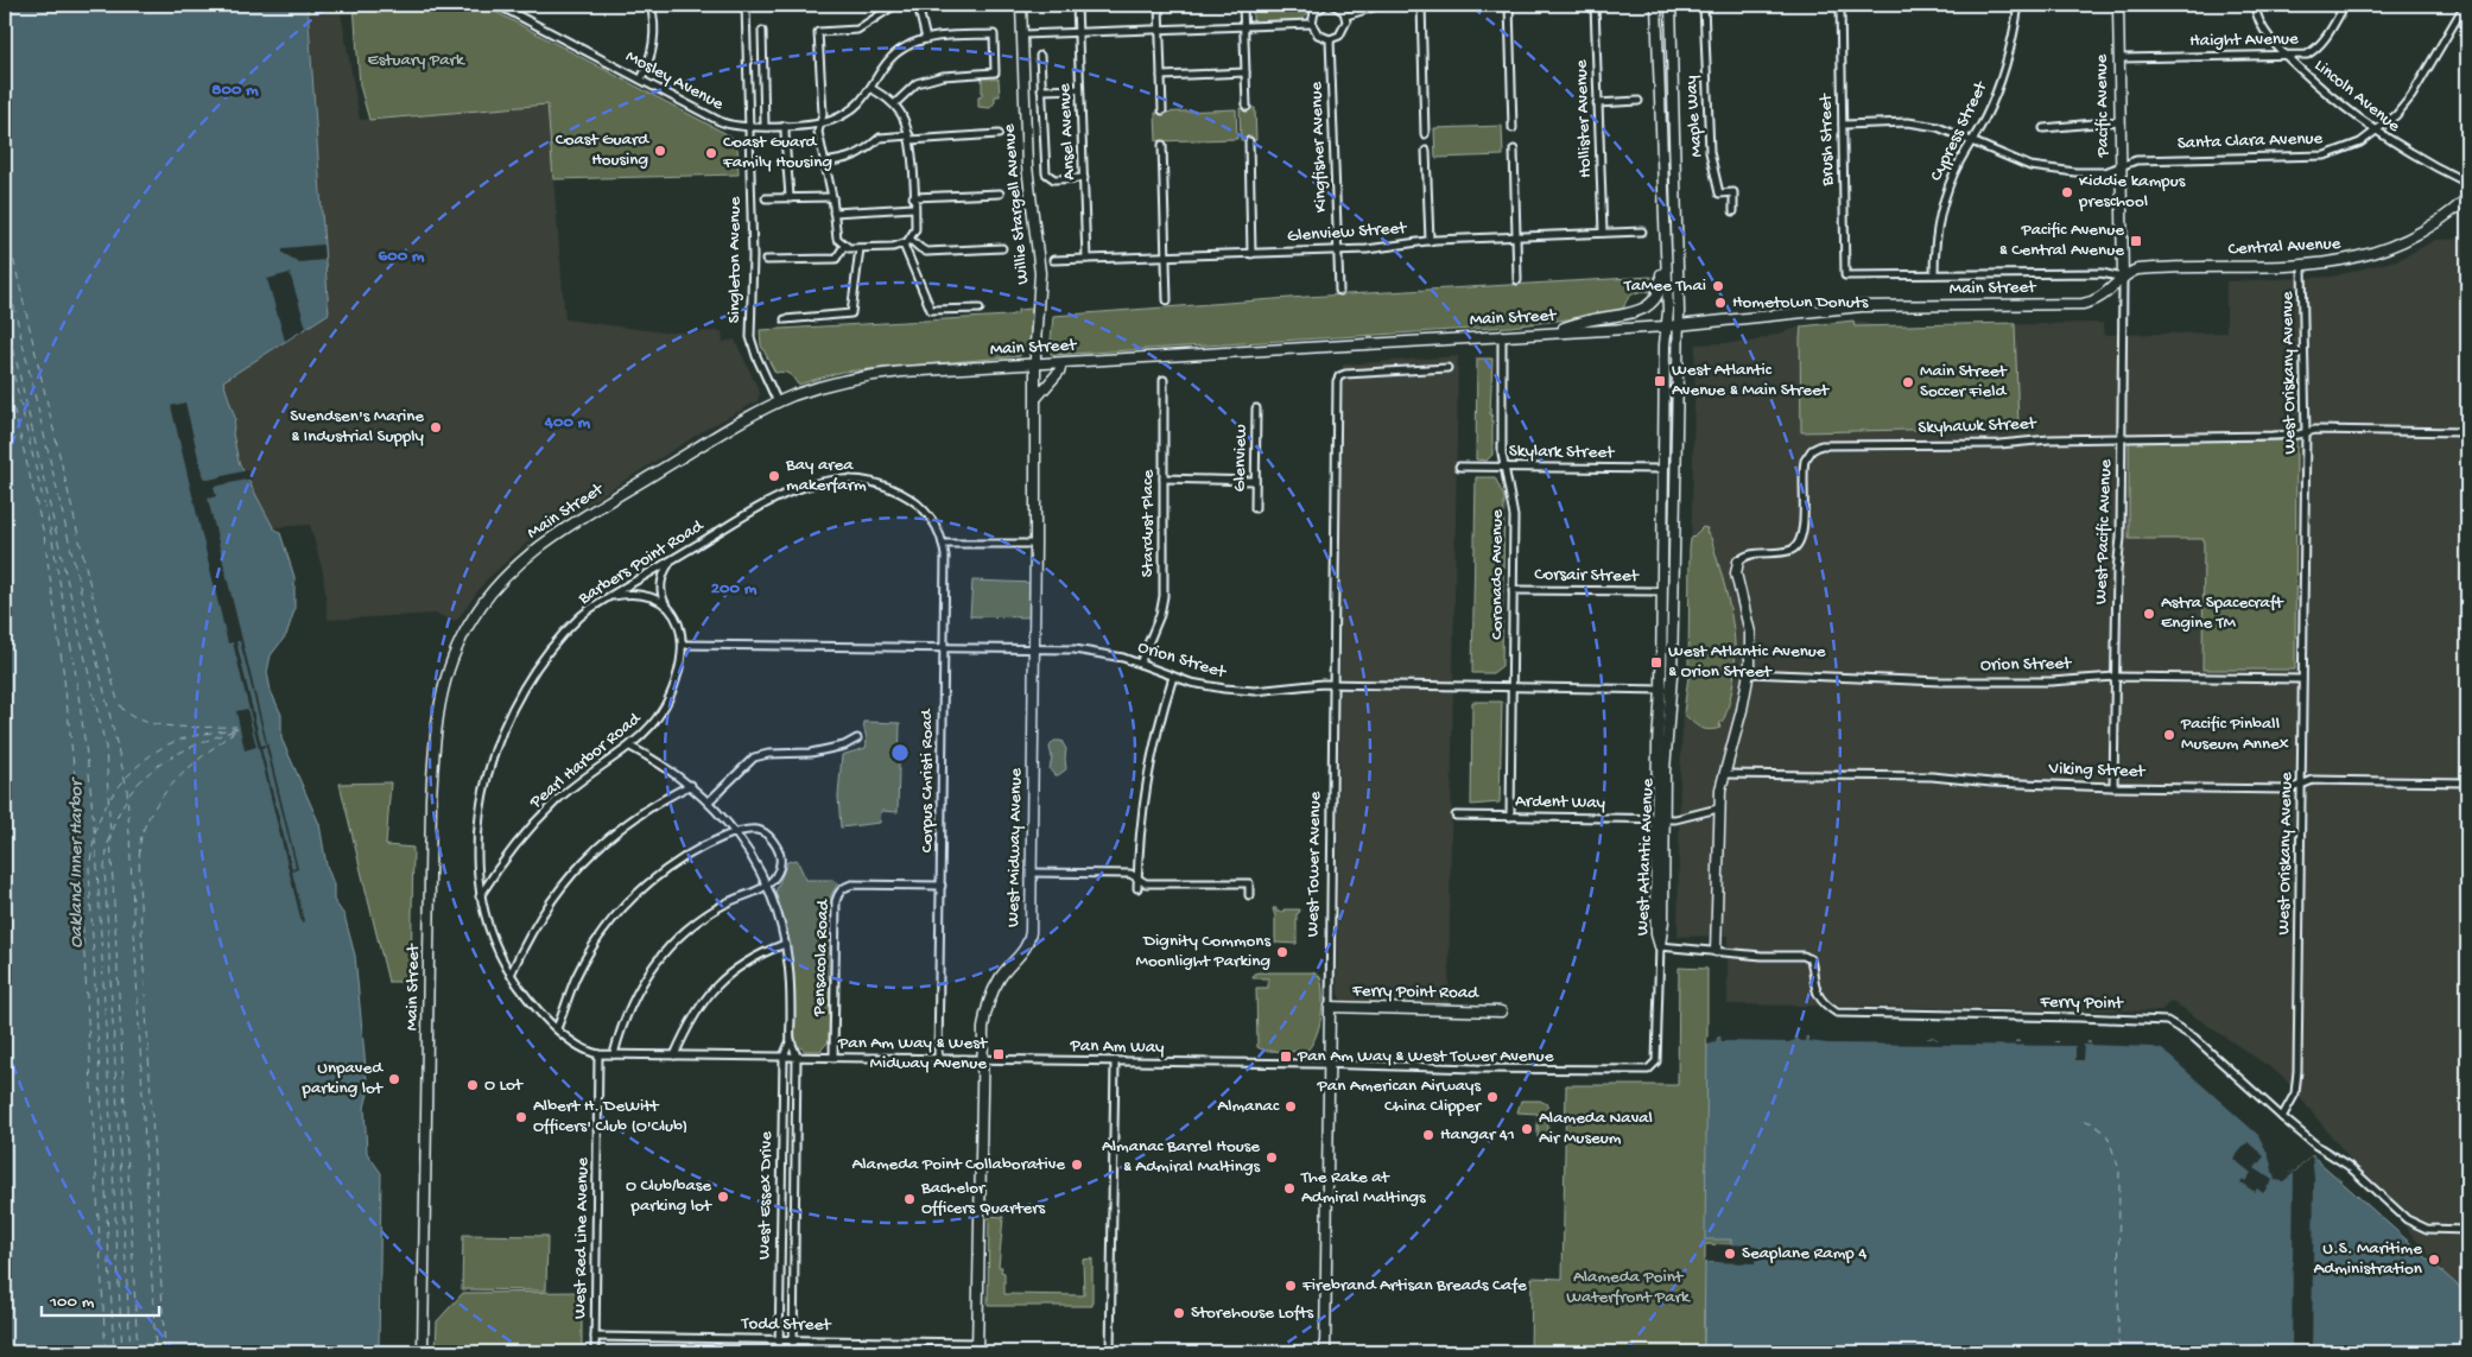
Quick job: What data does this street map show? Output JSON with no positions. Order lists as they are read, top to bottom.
{
  "streets": {
    "street": [
      "Haight Avenue",
      "Mosley Avenue",
      "Lincoln Avenue",
      "Pacific Avenue",
      "Maple Way",
      "Hollister Avenue",
      "Ansel Avenue",
      "Cypress Street",
      "Brush Street",
      "Santa Clara Avenue",
      "Kingfisher Avenue",
      "Willie Stargell Avenue",
      "Glenview Street",
      "Central Avenue",
      "Singleton Avenue",
      "Main Street",
      "West Oriskany Avenue",
      "Skyhawk Street",
      "Skylark Street",
      "Glenview",
      "Stardust Place",
      "West Pacific Avenue",
      "Barbers Point Road",
      "Coronado Avenue",
      "Corsair Street",
      "Orion Street",
      "Pearl Harbor Road",
      "Viking Street",
      "Corpus Christi Road",
      "Ardent Way",
      "West Midway Avenue",
      "West Atlantic Avenue",
      "West Tower Avenue",
      "Pensacola Road",
      "Ferry Point Road",
      "Ferry Point",
      "Pan Am Way",
      "West Essex Drive",
      "West Red Line Avenue",
      "Todd Street"
    ]
  },
  "crossings": [
    ["Haight Avenue", "Lincoln Avenue"],
    ["Haight Avenue", "Pacific Avenue"],
    ["Mosley Avenue", "Singleton Avenue"],
    ["Lincoln Avenue", "Santa Clara Avenue"],
    ["Pacific Avenue", "Santa Clara Avenue"],
    ["Pacific Avenue", "Central Avenue"],
    ["Pacific Avenue", "Main Street"],
    ["Pacific Avenue", "West Pacific Avenue"],
    ["Hollister Avenue", "Glenview Street"],
    ["Ansel Avenue", "Glenview Street"],
    ["Cypress Street", "Santa Clara Avenue"],
    ["Cypress Street", "Main Street"],
    ["Brush Street", "Santa Clara Avenue"],
    ["Brush Street", "Main Street"],
    ["Kingfisher Avenue", "Glenview Street"],
    ["Willie Stargell Avenue", "Main Street"],
    ["Willie Stargell Avenue", "West Midway Avenue"],
    ["Central Avenue", "Main Street"],
    ["Central Avenue", "West Oriskany Avenue"],
    ["Central Avenue", "West Pacific Avenue"],
    ["Singleton Avenue", "Main Street"],
    ["Main Street", "West Pacific Avenue"],
    ["Main Street", "Coronado Avenue"],
    ["Main Street", "West Midway Avenue"],
    ["Main Street", "West Atlantic Avenue"],
    ["West Oriskany Avenue", "Skyhawk Street"],
    ["West Oriskany Avenue", "Orion Street"],
    ["West Oriskany Avenue", "Viking Street"],
    ["West Oriskany Avenue", "Ferry Point"],
    ["Skyhawk Street", "West Pacific Avenue"],
    ["Skylark Street", "Coronado Avenue"],
    ["Skylark Street", "West Atlantic Avenue"],
    ["Stardust Place", "Orion Street"],
    ["West Pacific Avenue", "Orion Street"],
    ["West Pacific Avenue", "Viking Street"],
    ["Barbers Point Road", "Pearl Harbor Road"],
    ["Barbers Point Road", "Corpus Christi Road"],
    ["Barbers Point Road", "Pan Am Way"],
    ["Barbers Point Road", "West Red Line Avenue"],
    ["Coronado Avenue", "Corsair Street"],
    ["Coronado Avenue", "Orion Street"],
    ["Coronado Avenue", "Ardent Way"],
    ["Corsair Street", "West Atlantic Avenue"],
    ["Orion Street", "Pearl Harbor Road"],
    ["Orion Street", "Corpus Christi Road"],
    ["Orion Street", "West Midway Avenue"],
    ["Orion Street", "West Atlantic Avenue"],
    ["Orion Street", "West Tower Avenue"],
    ["Pearl Harbor Road", "West Essex Drive"],
    ["Corpus Christi Road", "Pensacola Road"],
    ["Corpus Christi Road", "Pan Am Way"],
    ["Ardent Way", "West Atlantic Avenue"],
    ["West Midway Avenue", "Pan Am Way"],
    ["West Midway Avenue", "Todd Street"],
    ["West Atlantic Avenue", "Ferry Point"],
    ["West Atlantic Avenue", "Pan Am Way"],
    ["West Tower Avenue", "Ferry Point Road"],
    ["West Tower Avenue", "Pan Am Way"],
    ["Pensacola Road", "Pan Am Way"],
    ["Ferry Point", "Pan Am Way"],
    ["Pan Am Way", "West Essex Drive"],
    ["Pan Am Way", "West Red Line Avenue"],
    ["West Essex Drive", "Todd Street"],
    ["West Red Line Avenue", "Todd Street"]
  ],
  "water": ["Oakland Inner Harbor"],
  "parks": ["Estuary Park", "Alameda Point Waterfront Park"],
  "places": {
    "other": [
      "Coast Guard Housing",
      "Coast Guard Family Housing",
      "Kiddie kampus preschool",
      "TaMee Thai",
      "Hometown Donuts",
      "Main Street Soccer Field",
      "Svendsen's Marine & Industrial Supply",
      "Bay area makerfarm",
      "Astra Spacecraft Engine TM",
      "Pacific Pinball Museum Annex",
      "Dignity Commons Moonlight Parking",
      "Unpaved parking lot",
      "O Lot",
      "Pan American Airways China Clipper",
      "Almanac",
      "Albert H. DeWitt Officers' Club (O'Club)",
      "Alameda Naval Air Museum",
      "Hangar 41",
      "Almanac Barrel House & Admiral Maltings",
      "Alameda Point Collaborative",
      "The Rake at Admiral Maltings",
      "O Club/base parking lot",
      "Bachelor Officers Quarters",
      "Seaplane Ramp 4",
      "U.S. Maritime Administration",
      "Firebrand Artisan Breads Cafe",
      "Storehouse Lofts"
    ],
    "transit": [
      "Pacific Avenue & Central Avenue",
      "West Atlantic Avenue & Main Street",
      "West Atlantic Avenue & Orion Street",
      "Pan Am Way & West Midway Avenue",
      "Pan Am Way & West Tower Avenue"
    ]
  },
  "scale_bar": "100 m",
  "rings": [
    "800 m",
    "600 m",
    "400 m",
    "200 m"
  ]
}
